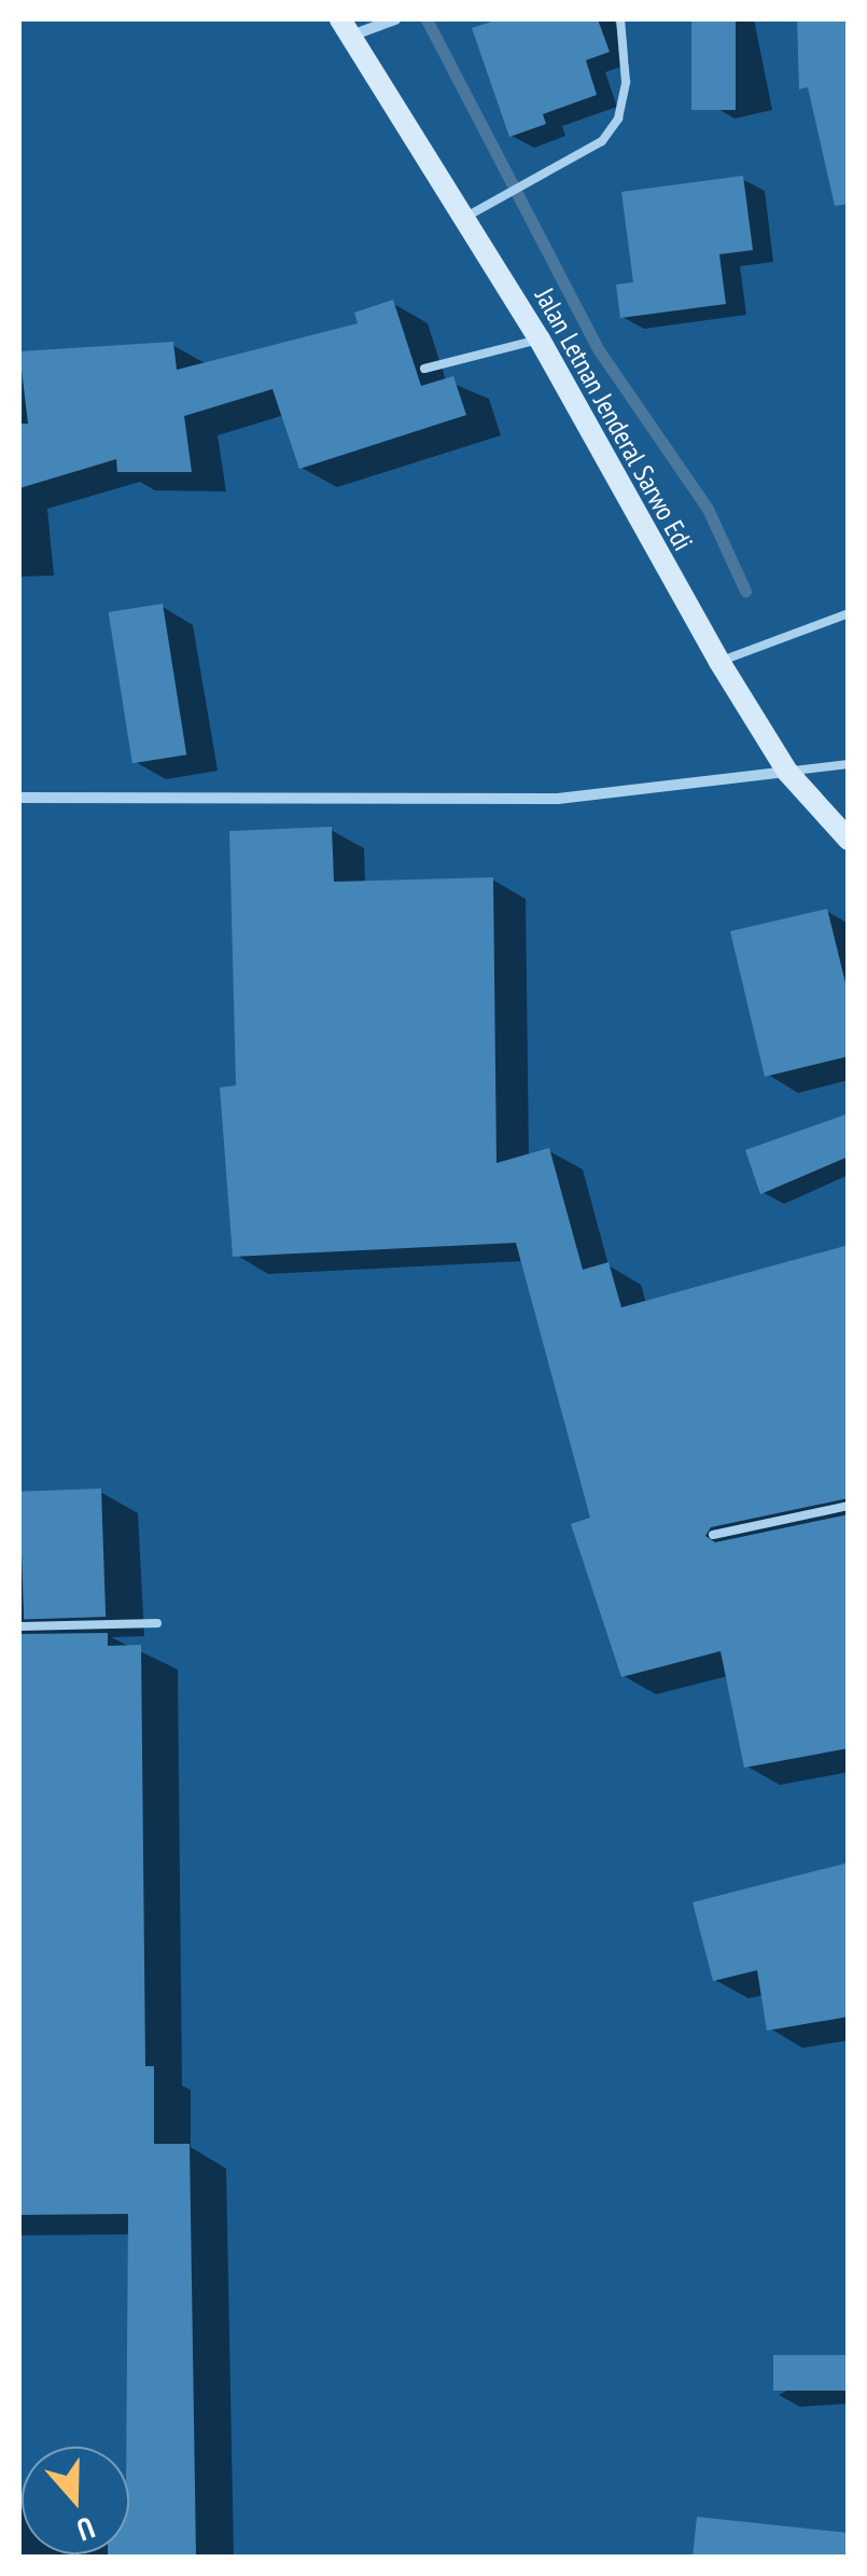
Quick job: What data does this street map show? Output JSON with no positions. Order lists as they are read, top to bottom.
{
  "streets": {
    "main road": ["Jalan Letnan Jenderal Sarwo Edi"]
  },
  "north": "bottom"
}
